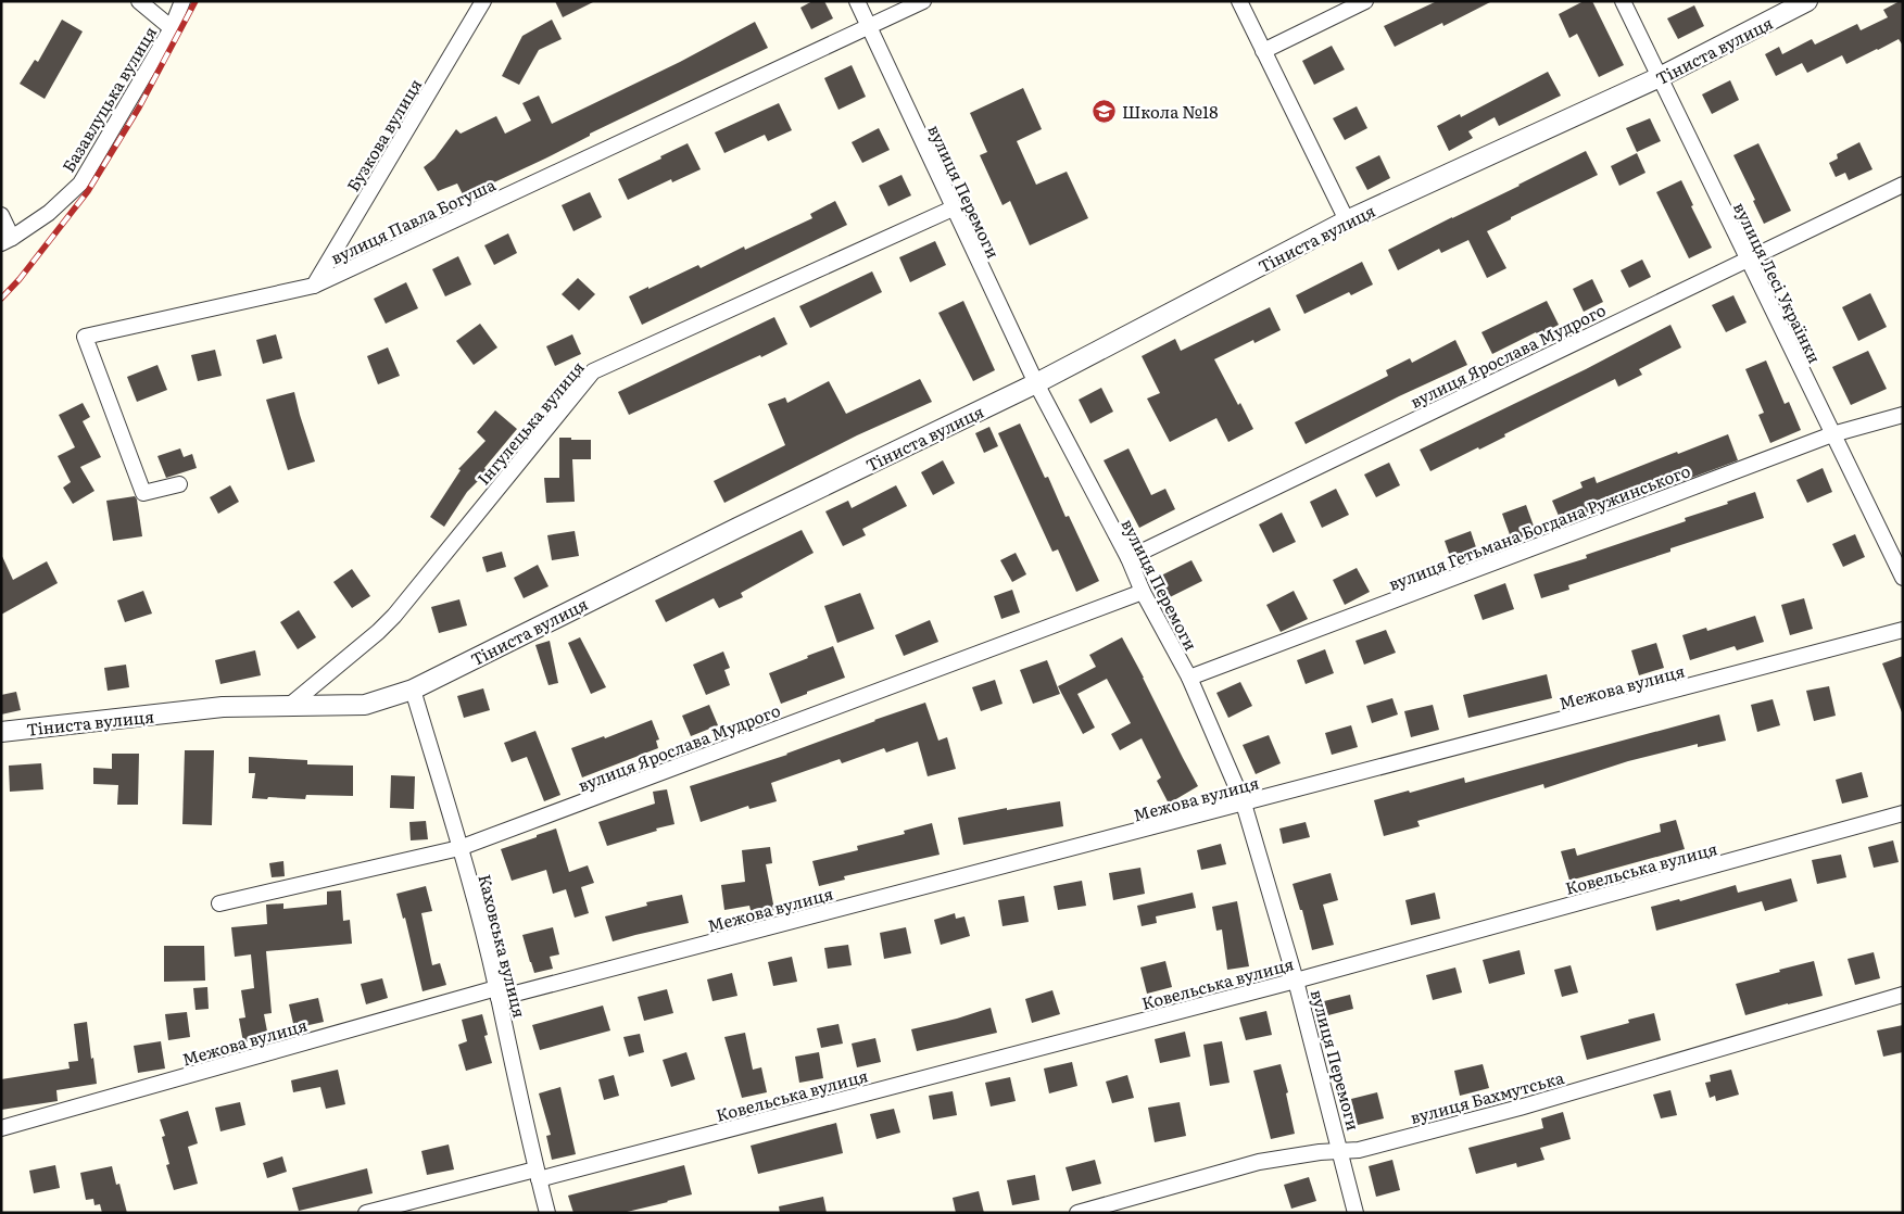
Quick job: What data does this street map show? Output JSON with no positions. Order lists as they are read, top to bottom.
{
  "streets": {
    "street": [
      "Тіниста вулиця",
      "Базавлуцька вулиця",
      "Бузкова вулиця",
      "вулиця Перемоги",
      "вулиця Павла Богуша",
      "вулиця Лесі Українки",
      "вулиця Ярослава Мудрого",
      "Інгулецька вулиця",
      "вулиця Гетьмана Богдана Ружинського",
      "Межова вулиця",
      "Ковельська вулиця",
      "Каховська вулиця",
      "вулиця Бахмутська"
    ]
  },
  "crossings": [
    ["Тіниста вулиця", "вулиця Перемоги"],
    ["Тіниста вулиця", "вулиця Лесі Українки"],
    ["Тіниста вулиця", "Інгулецька вулиця"],
    ["Тіниста вулиця", "Каховська вулиця"],
    ["Бузкова вулиця", "вулиця Павла Богуша"],
    ["вулиця Перемоги", "вулиця Павла Богуша"],
    ["вулиця Перемоги", "вулиця Ярослава Мудрого"],
    ["вулиця Перемоги", "Інгулецька вулиця"],
    ["вулиця Перемоги", "вулиця Гетьмана Богдана Ружинського"],
    ["вулиця Перемоги", "Межова вулиця"],
    ["вулиця Перемоги", "Ковельська вулиця"],
    ["вулиця Перемоги", "вулиця Бахмутська"],
    ["вулиця Лесі Українки", "вулиця Ярослава Мудрого"],
    ["вулиця Лесі Українки", "вулиця Гетьмана Богдана Ружинського"],
    ["вулиця Ярослава Мудрого", "Каховська вулиця"],
    ["Межова вулиця", "Каховська вулиця"],
    ["Ковельська вулиця", "Каховська вулиця"]
  ],
  "places": {
    "school or university": ["Школа №18"]
  }
}
